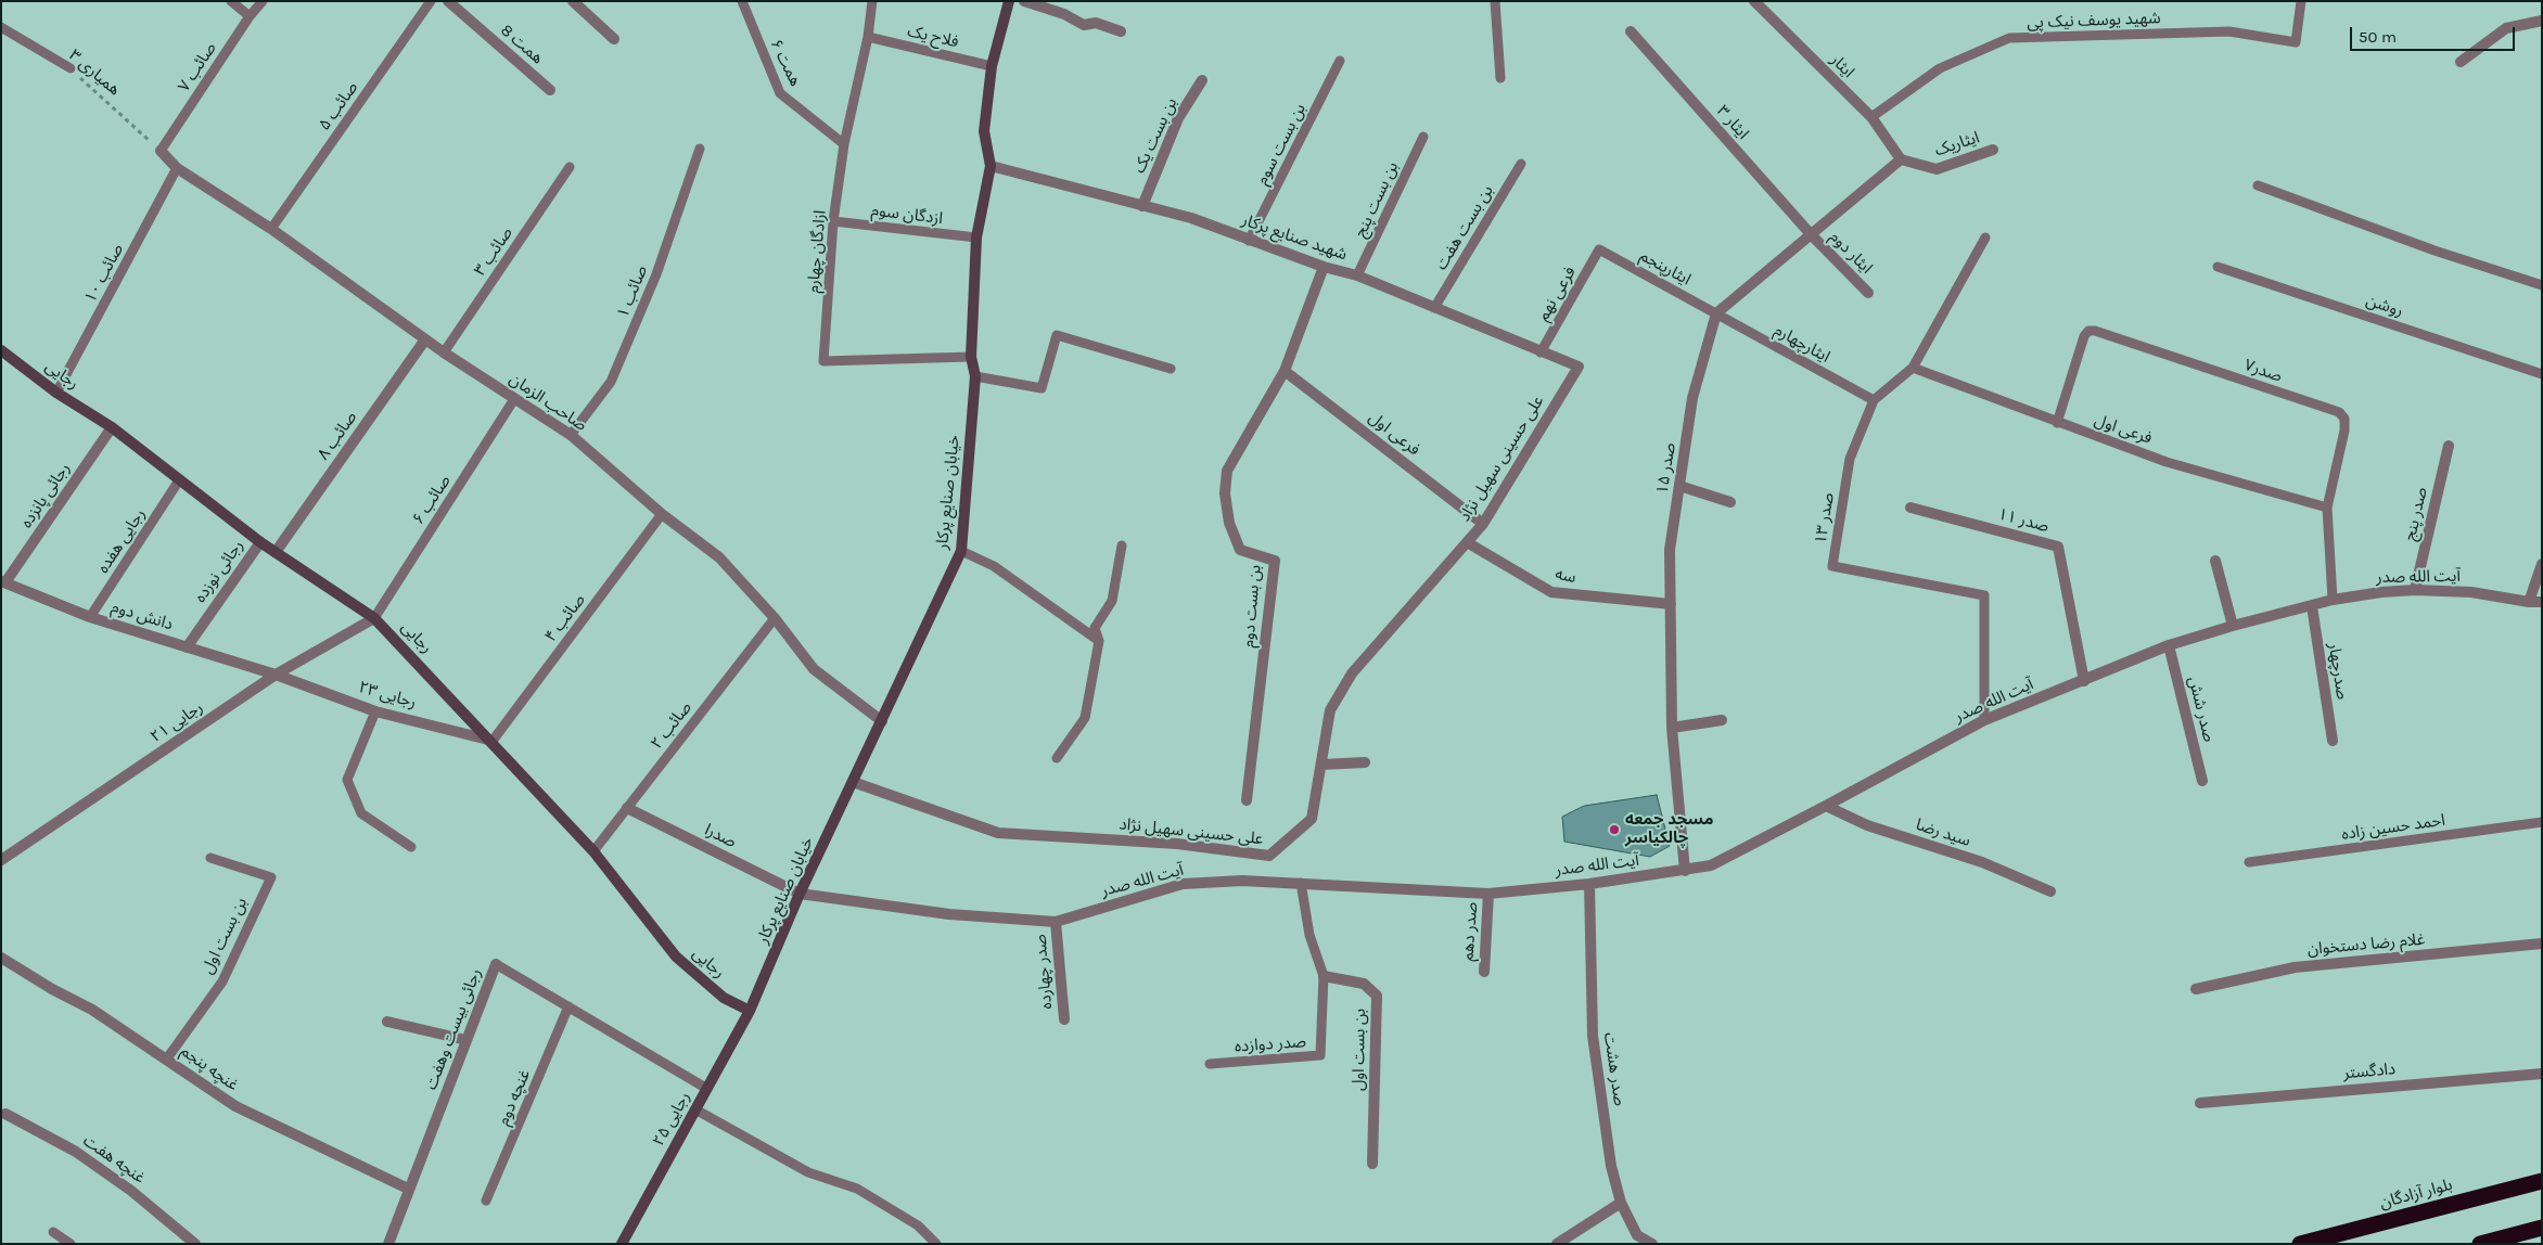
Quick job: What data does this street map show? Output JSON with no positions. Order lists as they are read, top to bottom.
{
  "streets": {
    "highway": ["بلوار آزادگان"],
    "street": [
      "همت 8",
      "ایثار",
      "ایثار ۳",
      "بن بست یک",
      "ایثاریک",
      "شهید صنایع پرکار",
      "ایثار دوم",
      "رجایی",
      "صاحب الزمان",
      "فرعی اول",
      "صائب ۸",
      "علی حسینی سهیل نژاد",
      "صدر ۱۵",
      "خیابان صنایع پرکار",
      "رجائی پانزده",
      "صدر پنج",
      "صدر ۱۱",
      "رجائی نوزده",
      "سه",
      "آیت الله صدر",
      "بن بست دوم",
      "دانش دوم",
      "صدرچهار",
      "رجایی ۲۳",
      "صدر شش",
      "رجایی ۲۱",
      "سید رضا",
      "صدرا",
      "صدر دهم",
      "بن بست اول",
      "غلام رضا دستخوان",
      "صدر چهارده",
      "رجائی بیست وهفت",
      "غنچه پنجم",
      "صدر هشت",
      "دادگستر",
      "رجایی ۲۵",
      "غنچه هفت"
    ],
    "lane": [
      "شهید یوسف نیک پی",
      "فلاح یک",
      "همت ۶",
      "صائب ۷",
      "همیاری ۳",
      "صائب ۵",
      "بن بست سوم",
      "بن بست پنج",
      "ازدگان سوم",
      "بن بست هفت",
      "صائب ۳",
      "ازادگان چهارم",
      "ایثارپنجم",
      "صائب ۱۰",
      "صائب ۱",
      "فرعی نهم",
      "روشن",
      "ایثارچهارم",
      "صدر۷",
      "صائب ۶",
      "صدر ۱۳",
      "رجایی هفده",
      "صائب ۴",
      "صائب ۲",
      "احمد حسین زاده",
      "صدر دوازده",
      "غنچه دوم"
    ]
  },
  "crossings": [
    ["شهید یوسف نیک پی", "ایثار"],
    ["فلاح یک", "ازادگان چهارم"],
    ["فلاح یک", "خیابان صنایع پرکار"],
    ["همت ۶", "ازادگان چهارم"],
    ["ایثار", "ایثاریک"],
    ["صائب ۷", "همیاری ۳"],
    ["صائب ۷", "صاحب الزمان"],
    ["همیاری ۳", "صاحب الزمان"],
    ["صائب ۵", "صاحب الزمان"],
    ["ایثار ۳", "ایثار دوم"],
    ["بن بست یک", "شهید صنایع پرکار"],
    ["بن بست سوم", "شهید صنایع پرکار"],
    ["بن بست پنج", "شهید صنایع پرکار"],
    ["ازدگان سوم", "ازادگان چهارم"],
    ["ازدگان سوم", "خیابان صنایع پرکار"],
    ["بن بست هفت", "شهید صنایع پرکار"],
    ["شهید صنایع پرکار", "فرعی نهم"],
    ["شهید صنایع پرکار", "علی حسینی سهیل نژاد"],
    ["شهید صنایع پرکار", "خیابان صنایع پرکار"],
    ["شهید صنایع پرکار", "بن بست دوم"],
    ["صائب ۳", "صاحب الزمان"],
    ["ازادگان چهارم", "خیابان صنایع پرکار"],
    ["ایثارپنجم", "فرعی نهم"],
    ["ایثارپنجم", "ایثارچهارم"],
    ["ایثارپنجم", "صدر ۱۵"],
    ["صائب ۱۰", "رجایی"],
    ["صائب ۱۰", "صاحب الزمان"],
    ["صائب ۱", "صاحب الزمان"],
    ["ایثارچهارم", "صدر ۱۵"],
    ["ایثارچهارم", "صدر ۱۳"],
    ["صدر۷", "فرعی اول"],
    ["صدر۷", "آیت الله صدر"],
    ["رجایی", "صائب ۸"],
    ["رجایی", "خیابان صنایع پرکار"],
    ["رجایی", "رجائی پانزده"],
    ["رجایی", "صائب ۶"],
    ["رجایی", "رجایی هفده"],
    ["رجایی", "رجائی نوزده"],
    ["رجایی", "صائب ۴"],
    ["رجایی", "رجایی ۲۳"],
    ["رجایی", "رجایی ۲۱"],
    ["رجایی", "صائب ۲"],
    ["رجایی", "رجایی ۲۵"],
    ["صاحب الزمان", "صائب ۸"],
    ["صاحب الزمان", "خیابان صنایع پرکار"],
    ["صاحب الزمان", "صائب ۶"],
    ["صاحب الزمان", "صائب ۴"],
    ["صاحب الزمان", "صائب ۲"],
    ["فرعی اول", "علی حسینی سهیل نژاد"],
    ["فرعی اول", "صدر ۱۳"],
    ["فرعی اول", "بن بست دوم"],
    ["علی حسینی سهیل نژاد", "خیابان صنایع پرکار"],
    ["علی حسینی سهیل نژاد", "سه"],
    ["صدر ۱۵", "سه"],
    ["صدر ۱۵", "آیت الله صدر"],
    ["خیابان صنایع پرکار", "آیت الله صدر"],
    ["خیابان صنایع پرکار", "صدرا"],
    ["خیابان صنایع پرکار", "رجایی ۲۵"],
    ["رجائی پانزده", "دانش دوم"],
    ["صائب ۶", "رجایی ۲۱"],
    ["صدر پنج", "آیت الله صدر"],
    ["صدر ۱۳", "آیت الله صدر"],
    ["صدر ۱۱", "آیت الله صدر"],
    ["رجایی هفده", "دانش دوم"],
    ["رجائی نوزده", "دانش دوم"],
    ["آیت الله صدر", "صدرچهار"],
    ["آیت الله صدر", "صدر شش"],
    ["آیت الله صدر", "سید رضا"],
    ["آیت الله صدر", "صدرا"],
    ["آیت الله صدر", "صدر دهم"],
    ["آیت الله صدر", "صدر چهارده"],
    ["آیت الله صدر", "صدر دوازده"],
    ["آیت الله صدر", "صدر هشت"],
    ["دانش دوم", "رجایی ۲۳"],
    ["دانش دوم", "رجایی ۲۱"],
    ["صائب ۴", "رجایی ۲۳"],
    ["رجایی ۲۳", "رجایی ۲۱"],
    ["صائب ۲", "صدرا"],
    ["بن بست اول", "صدر دوازده"],
    ["بن بست اول", "غنچه پنجم"],
    ["رجائی بیست وهفت", "غنچه پنجم"],
    ["رجائی بیست وهفت", "غنچه دوم"],
    ["رجائی بیست وهفت", "رجایی ۲۵"]
  ],
  "places": ["مسجد جمعه چالکیاسر"],
  "scale_bar": "50 m"
}
